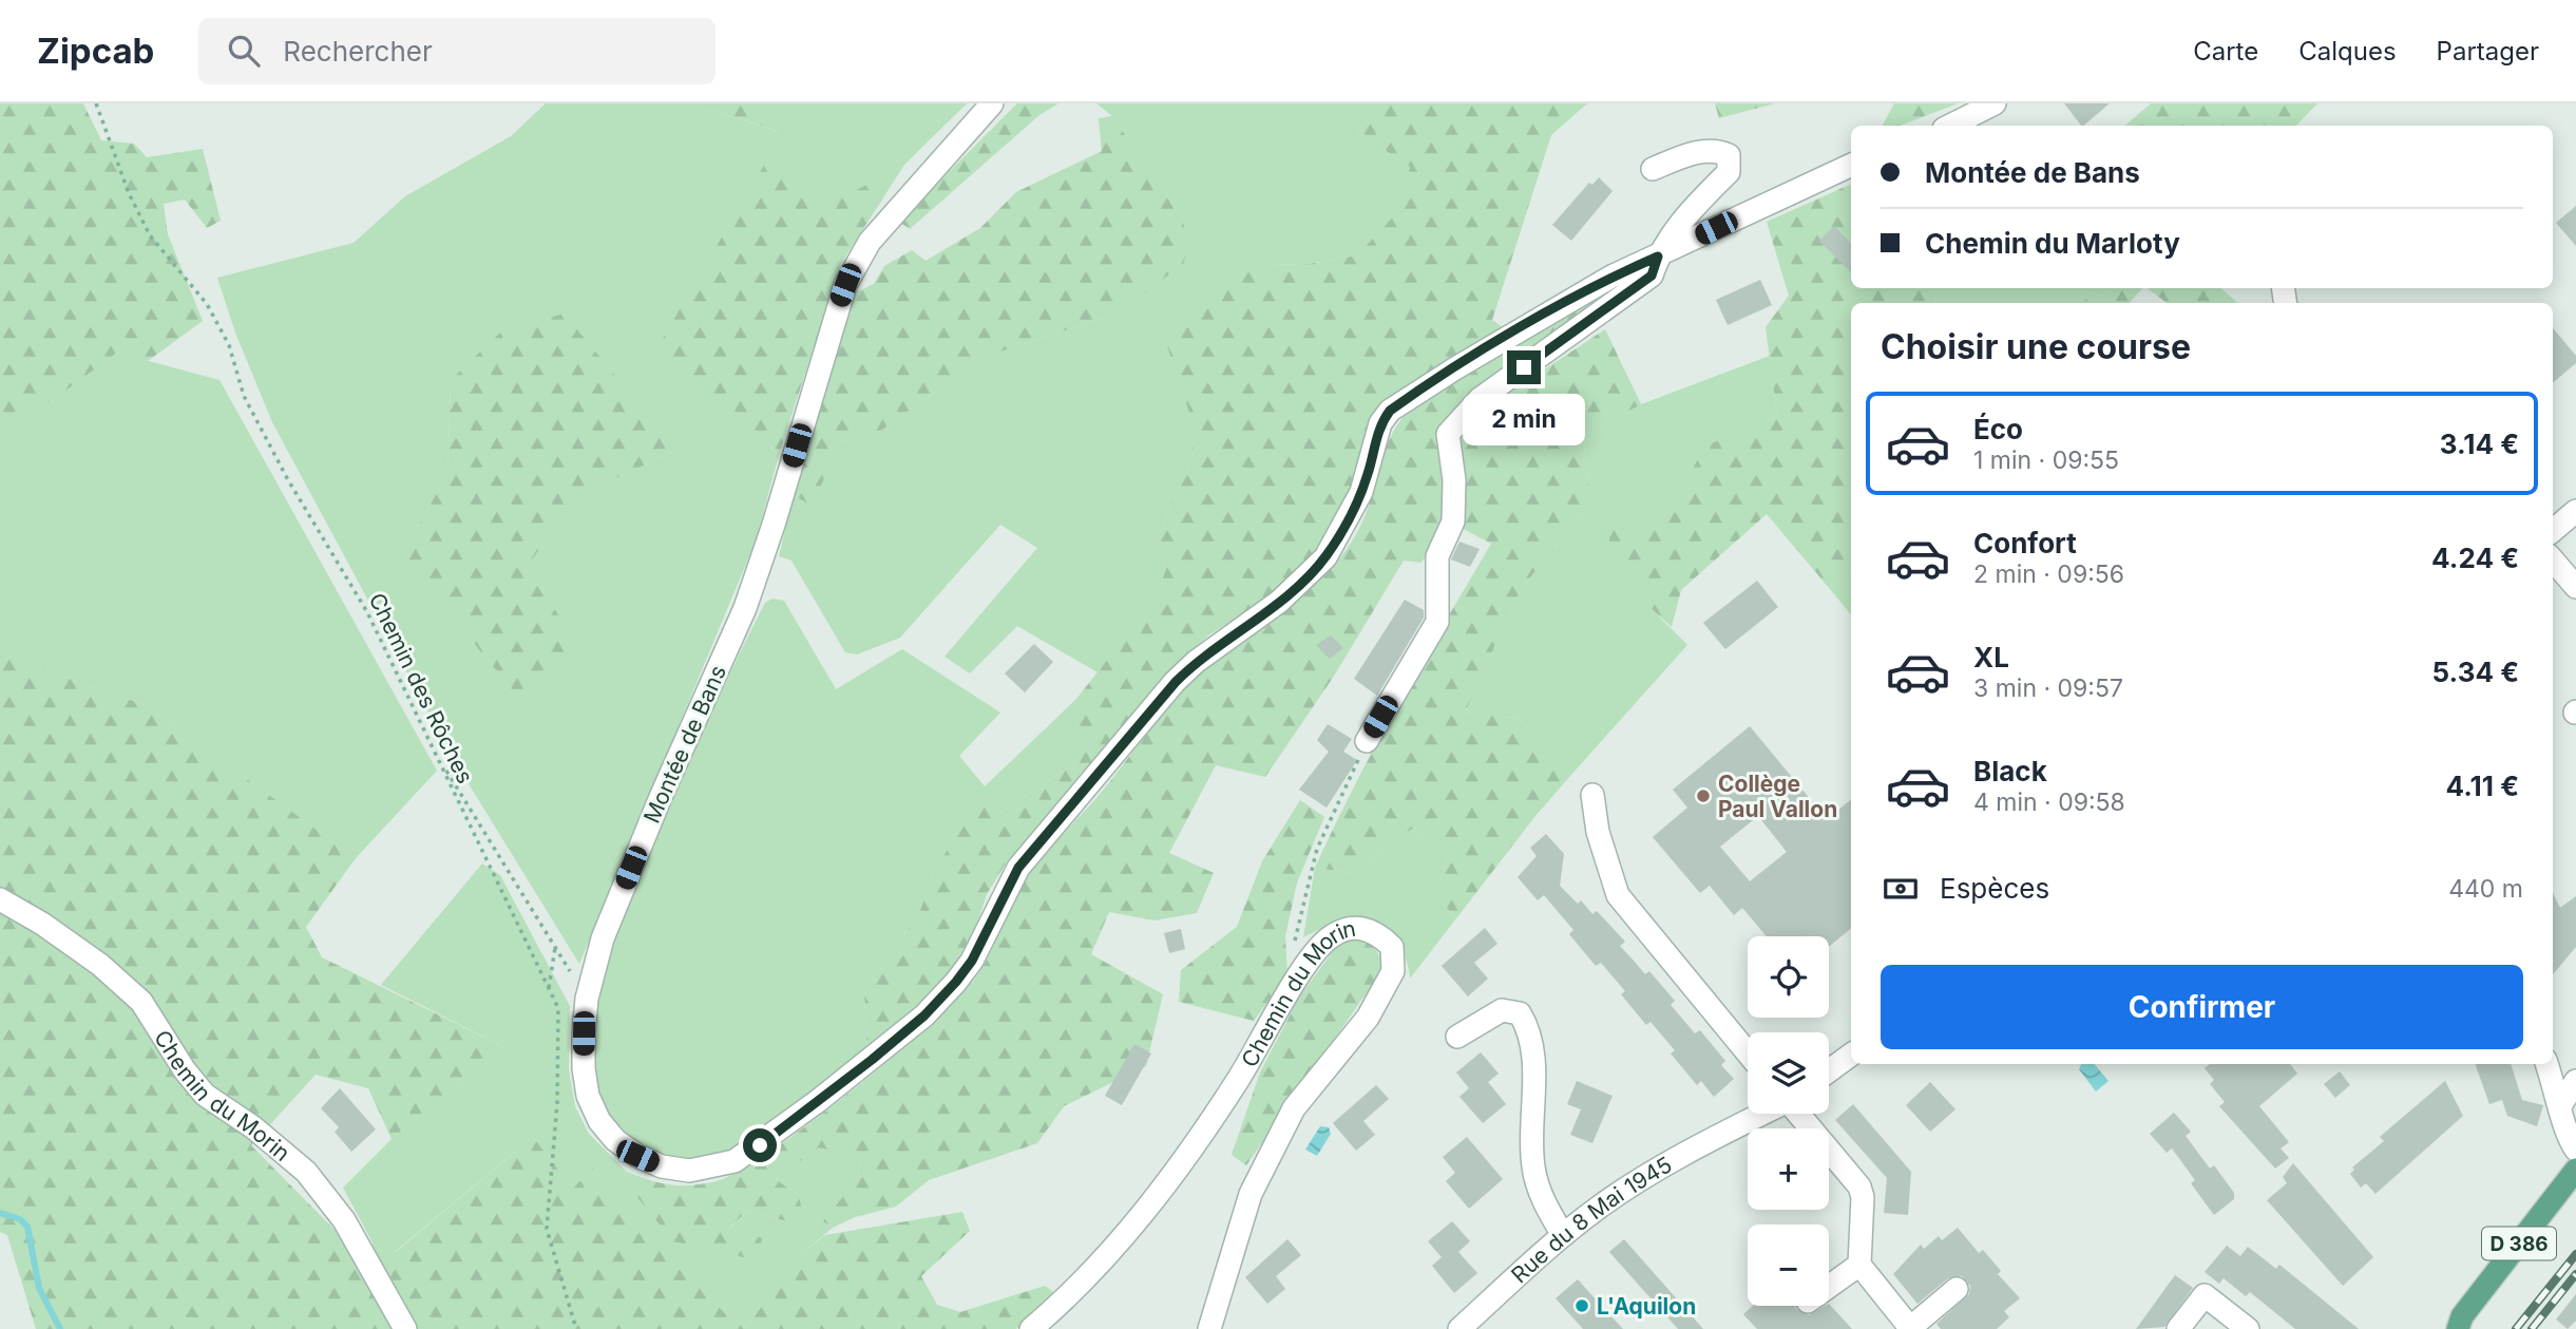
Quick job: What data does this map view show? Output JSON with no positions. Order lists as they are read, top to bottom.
{
  "streets": {
    "main road": ["D 386"],
    "street": ["Montée de Bans", "Chemin du Morin", "Rue du 8 Mai 1945"],
    "path": ["Chemin des Rôches"]
  },
  "places": ["Collège Paul Vallon", "L'Aquilon"],
  "page": {
    "header": "Zipcab",
    "search": "Rechercher",
    "nav": ["Carte", "Calques", "Partager"],
    "banner": ["Montée de Bans", "Chemin du Marloty"],
    "heading": "Choisir une course",
    "list": [
      {
        "name": "Éco",
        "note": "1 min · 09:55",
        "value": "3.14 €"
      },
      {
        "name": "Confort",
        "note": "2 min · 09:56",
        "value": "4.24 €"
      },
      {
        "name": "XL",
        "note": "3 min · 09:57",
        "value": "5.34 €"
      },
      {
        "name": "Black",
        "note": "4 min · 09:58",
        "value": "4.11 €"
      }
    ],
    "bubble": "2 min",
    "pay": ["Espèces", "440 m"],
    "map_buttons": ["+", "−"],
    "buttons": "Confirmer"
  }
}
